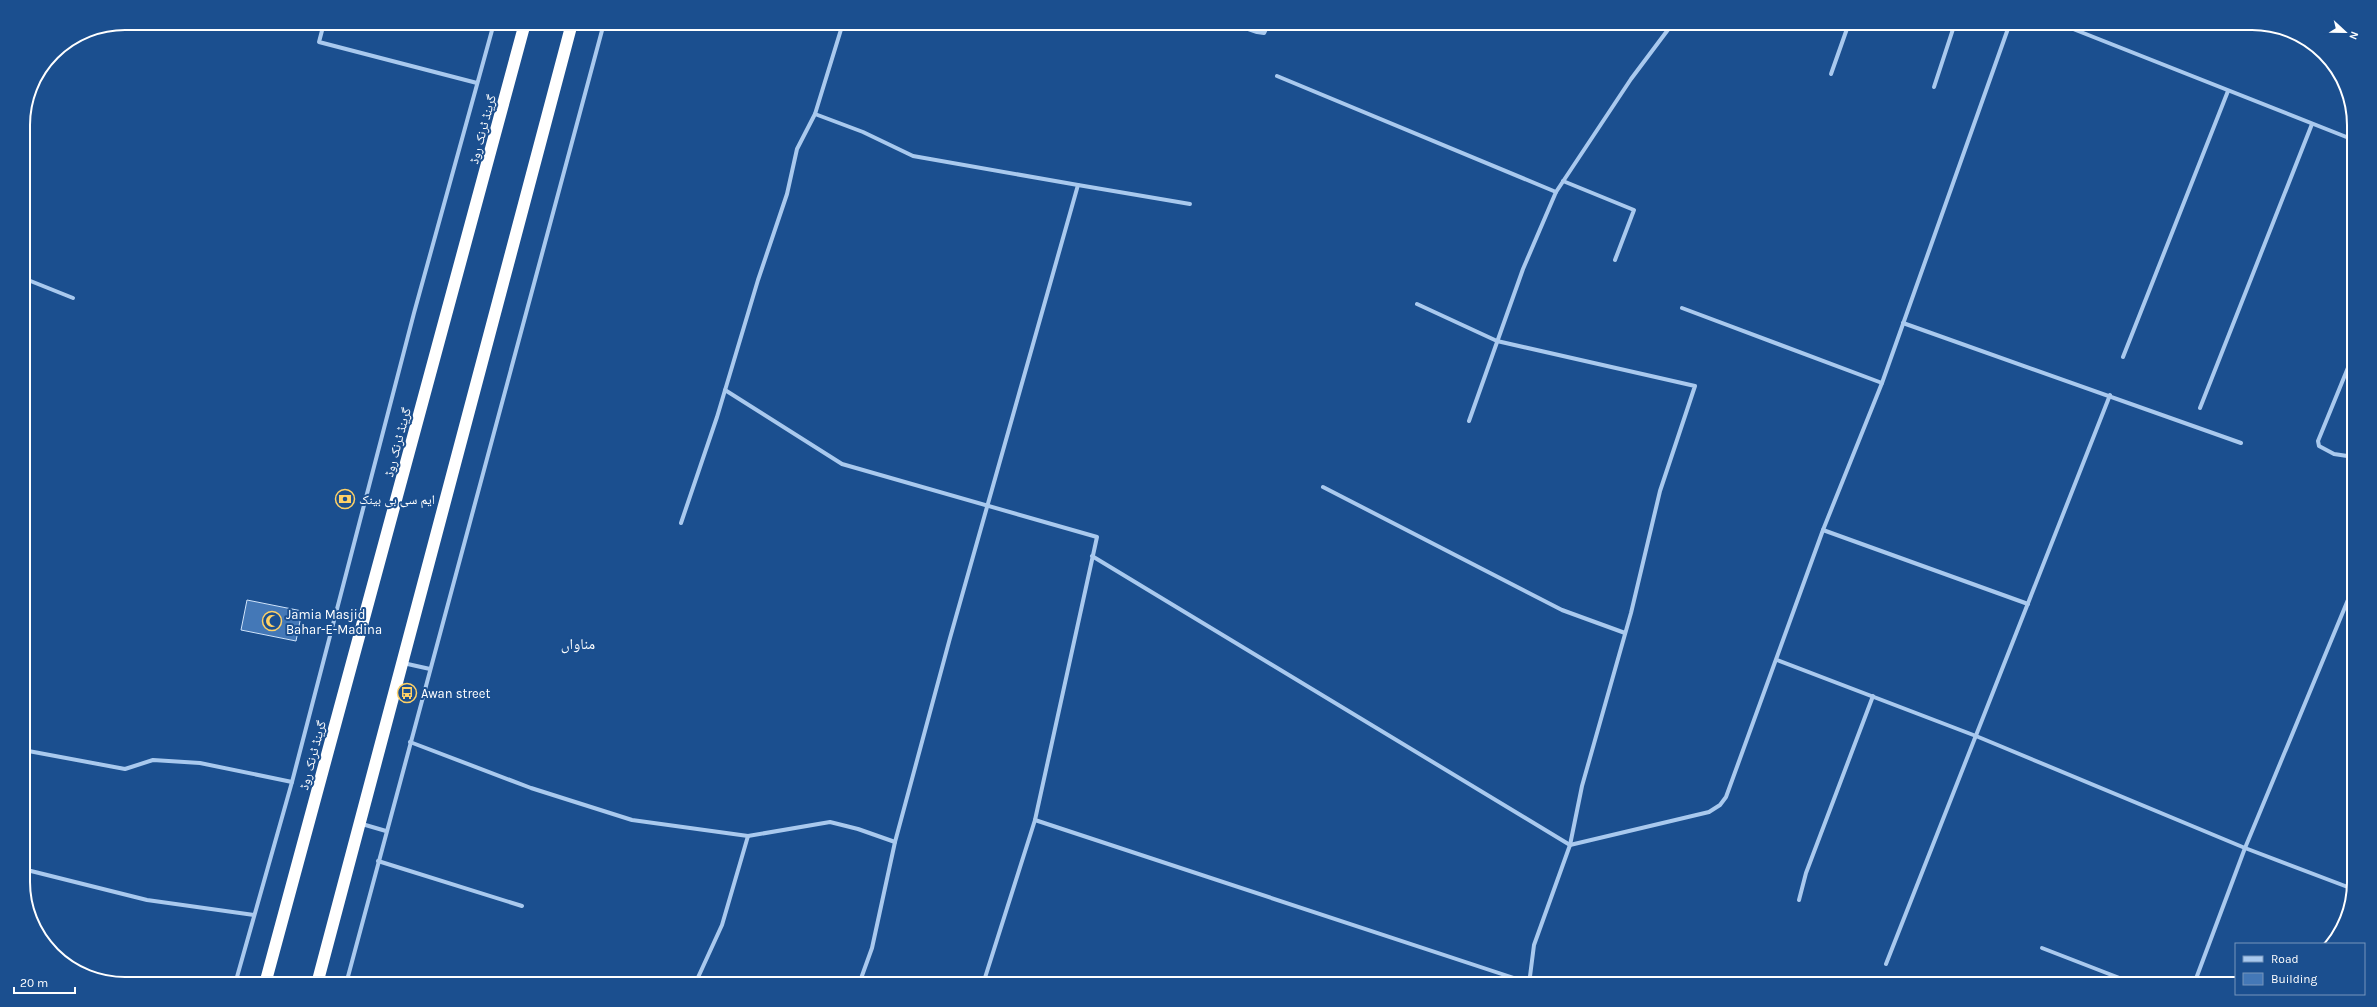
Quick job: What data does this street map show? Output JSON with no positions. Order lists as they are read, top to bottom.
{
  "streets": {
    "highway": ["گرینڈ ٹرنک روڈ"]
  },
  "districts": ["مناواں"],
  "places": {
    "bank": ["ایم سی بی بینک"],
    "mosque": ["Jamia Masjid Bahar-E-Madina"],
    "bus stop": ["Awan street"]
  },
  "legend": ["Road", "Building"],
  "scale_bar": "20 m",
  "north": "right"
}
